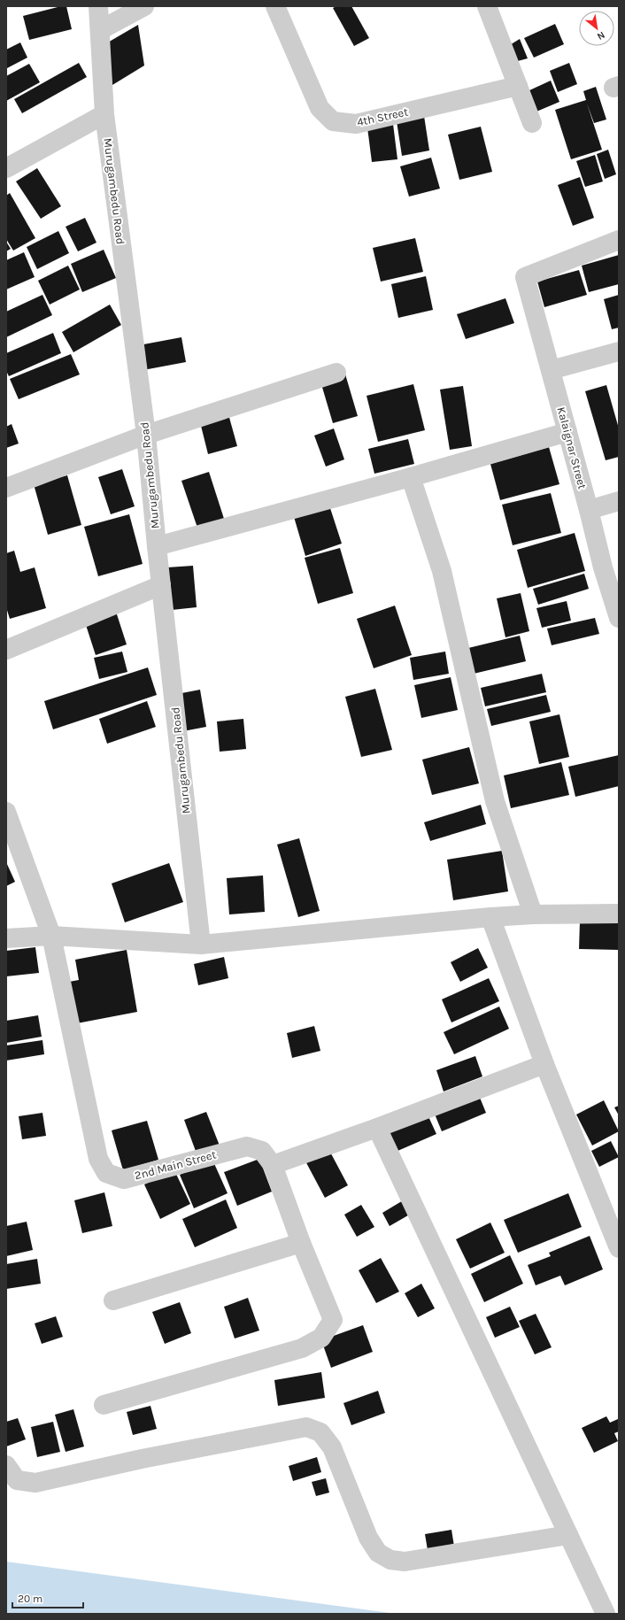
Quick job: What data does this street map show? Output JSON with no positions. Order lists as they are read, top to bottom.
{
  "streets": {
    "street": [
      "4th Street",
      "Murugambedu Road",
      "Kalaignar Street",
      "2nd Main Street"
    ]
  },
  "scale_bar": "20 m",
  "north": "bottom right"
}
